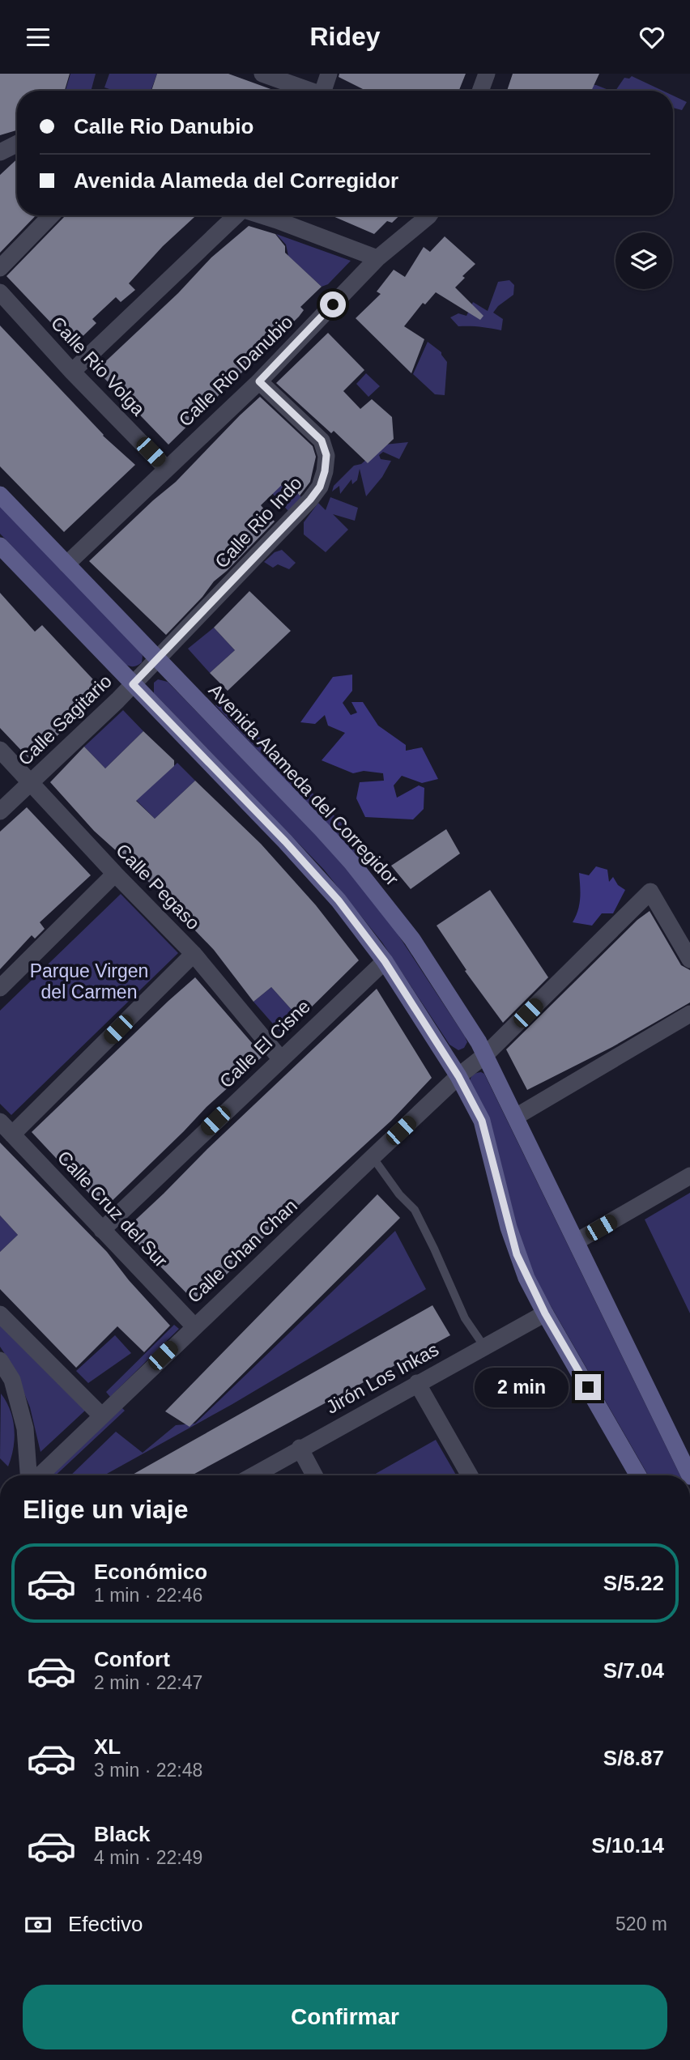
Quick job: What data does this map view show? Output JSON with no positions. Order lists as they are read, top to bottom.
{
  "streets": {
    "main road": ["Avenida Alameda del Corregidor"],
    "street": [
      "Calle Rio Volga",
      "Calle Rio Danubio",
      "Calle Rio Indo",
      "Calle Sagitario",
      "Calle Pegaso",
      "Calle El Cisne",
      "Calle Cruz del Sur",
      "Calle Chan Chan",
      "Jirón Los Inkas"
    ]
  },
  "crossings": [
    ["Calle Rio Volga", "Calle Rio Danubio"],
    ["Calle Rio Danubio", "Calle Rio Indo"],
    ["Calle Rio Danubio", "Avenida Alameda del Corregidor"],
    ["Calle Rio Indo", "Calle Sagitario"],
    ["Calle Rio Indo", "Avenida Alameda del Corregidor"],
    ["Calle Sagitario", "Avenida Alameda del Corregidor"],
    ["Calle Sagitario", "Calle Pegaso"],
    ["Avenida Alameda del Corregidor", "Calle Chan Chan"],
    ["Calle Pegaso", "Calle El Cisne"],
    ["Calle El Cisne", "Calle Cruz del Sur"],
    ["Calle Cruz del Sur", "Calle Chan Chan"]
  ],
  "parks": ["Parque Virgen del Carmen"],
  "page": {
    "header": "Ridey",
    "banner": ["Calle Rio Danubio", "Avenida Alameda del Corregidor"],
    "bubble": "2 min",
    "heading": "Elige un viaje",
    "list": [
      {
        "name": "Económico",
        "note": "1 min · 22:46",
        "value": "S/5.22"
      },
      {
        "name": "Confort",
        "note": "2 min · 22:47",
        "value": "S/7.04"
      },
      {
        "name": "XL",
        "note": "3 min · 22:48",
        "value": "S/8.87"
      },
      {
        "name": "Black",
        "note": "4 min · 22:49",
        "value": "S/10.14"
      }
    ],
    "pay": ["Efectivo", "520 m"],
    "buttons": "Confirmar"
  }
}
